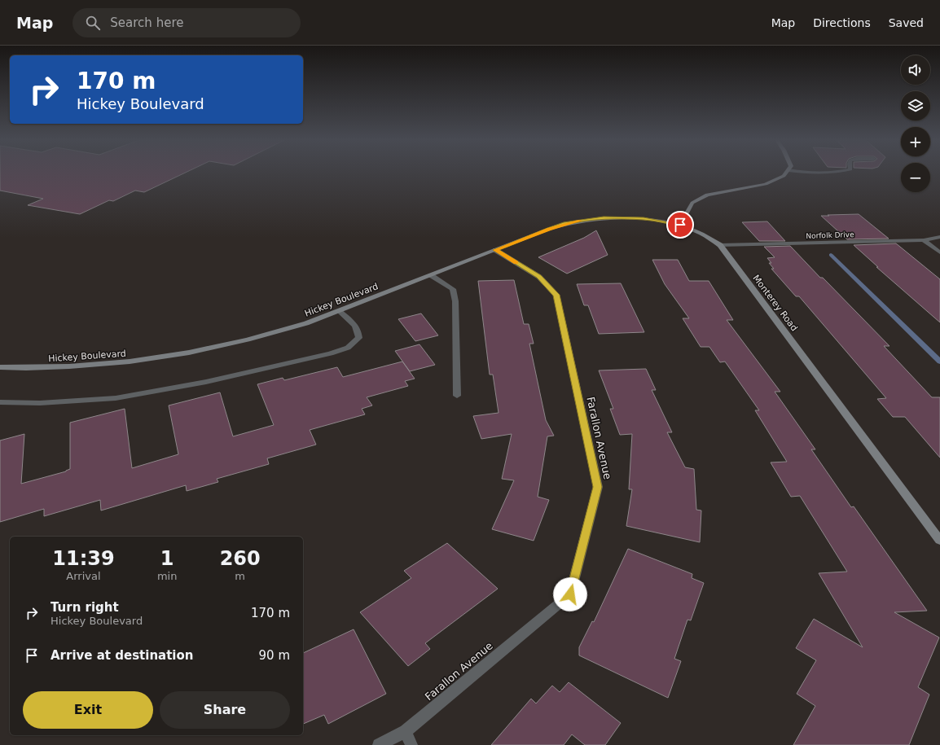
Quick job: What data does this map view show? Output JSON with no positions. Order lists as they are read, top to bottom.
{
  "streets": {
    "main road": ["Hickey Boulevard", "Monterey Road"],
    "street": ["Norfolk Drive", "Farallon Avenue"]
  },
  "crossings": [
    ["Norfolk Drive", "Monterey Road"],
    ["Hickey Boulevard", "Monterey Road"],
    ["Hickey Boulevard", "Farallon Avenue"]
  ],
  "page": {
    "header": "Map",
    "search": "Search here",
    "nav": ["Map", "Directions", "Saved"],
    "map_buttons": ["+", "−"],
    "turn": ["170 m", "Hickey Boulevard"],
    "eta": [
      "11:39",
      "Arrival",
      "1",
      "min",
      "260",
      "m"
    ],
    "list": [
      {
        "name": "Turn right",
        "note": "Hickey Boulevard",
        "value": "170 m"
      },
      {
        "name": "Arrive at destination",
        "value": "90 m"
      }
    ],
    "buttons": ["Exit", "Share"]
  }
}
